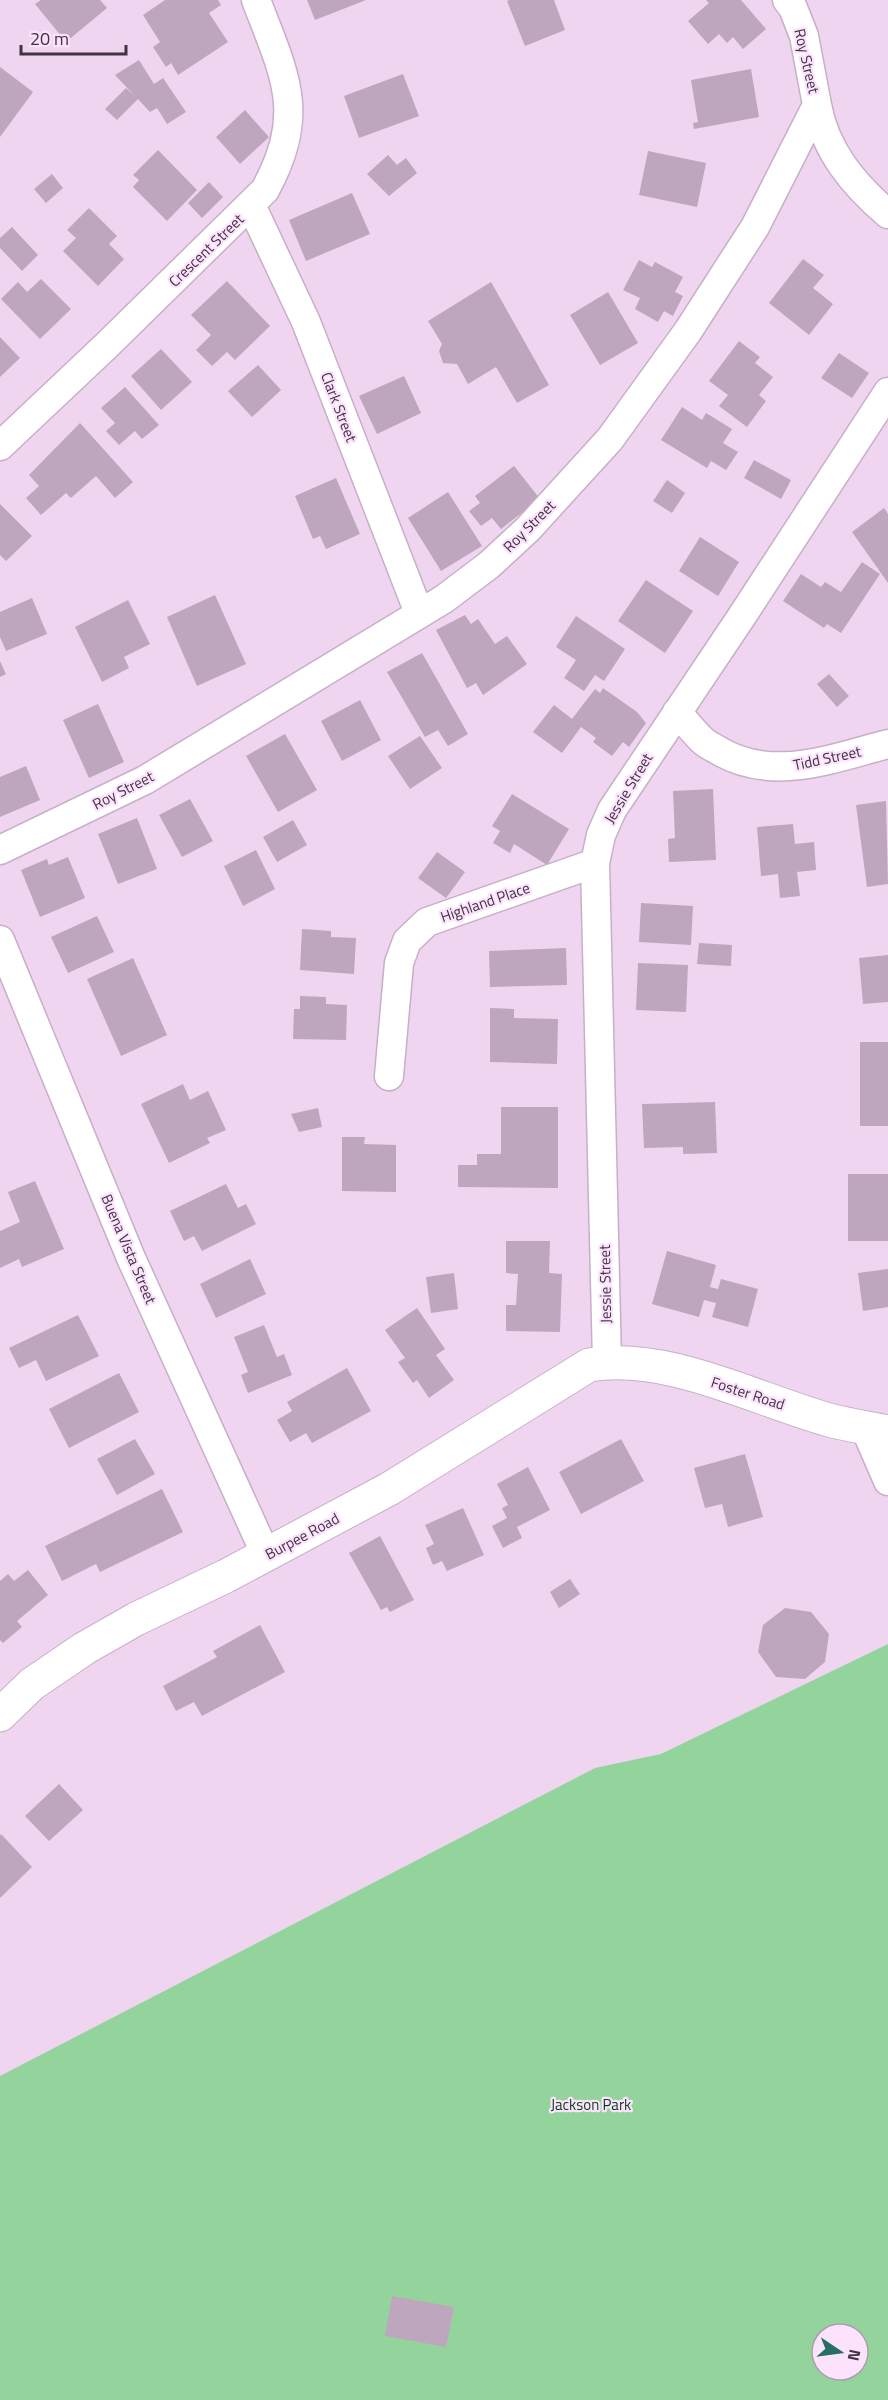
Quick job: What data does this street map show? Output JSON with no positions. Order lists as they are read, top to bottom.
{
  "streets": {
    "street": [
      "Roy Street",
      "Crescent Street",
      "Clark Street",
      "Tidd Street",
      "Jessie Street",
      "Highland Place",
      "Buena Vista Street",
      "Foster Road",
      "Burpee Road"
    ]
  },
  "crossings": [
    ["Roy Street", "Clark Street"],
    ["Crescent Street", "Clark Street"],
    ["Tidd Street", "Jessie Street"],
    ["Jessie Street", "Highland Place"],
    ["Jessie Street", "Foster Road"],
    ["Jessie Street", "Burpee Road"],
    ["Buena Vista Street", "Burpee Road"],
    ["Foster Road", "Burpee Road"]
  ],
  "parks": ["Jackson Park"],
  "scale_bar": "20 m",
  "north": "right"
}
